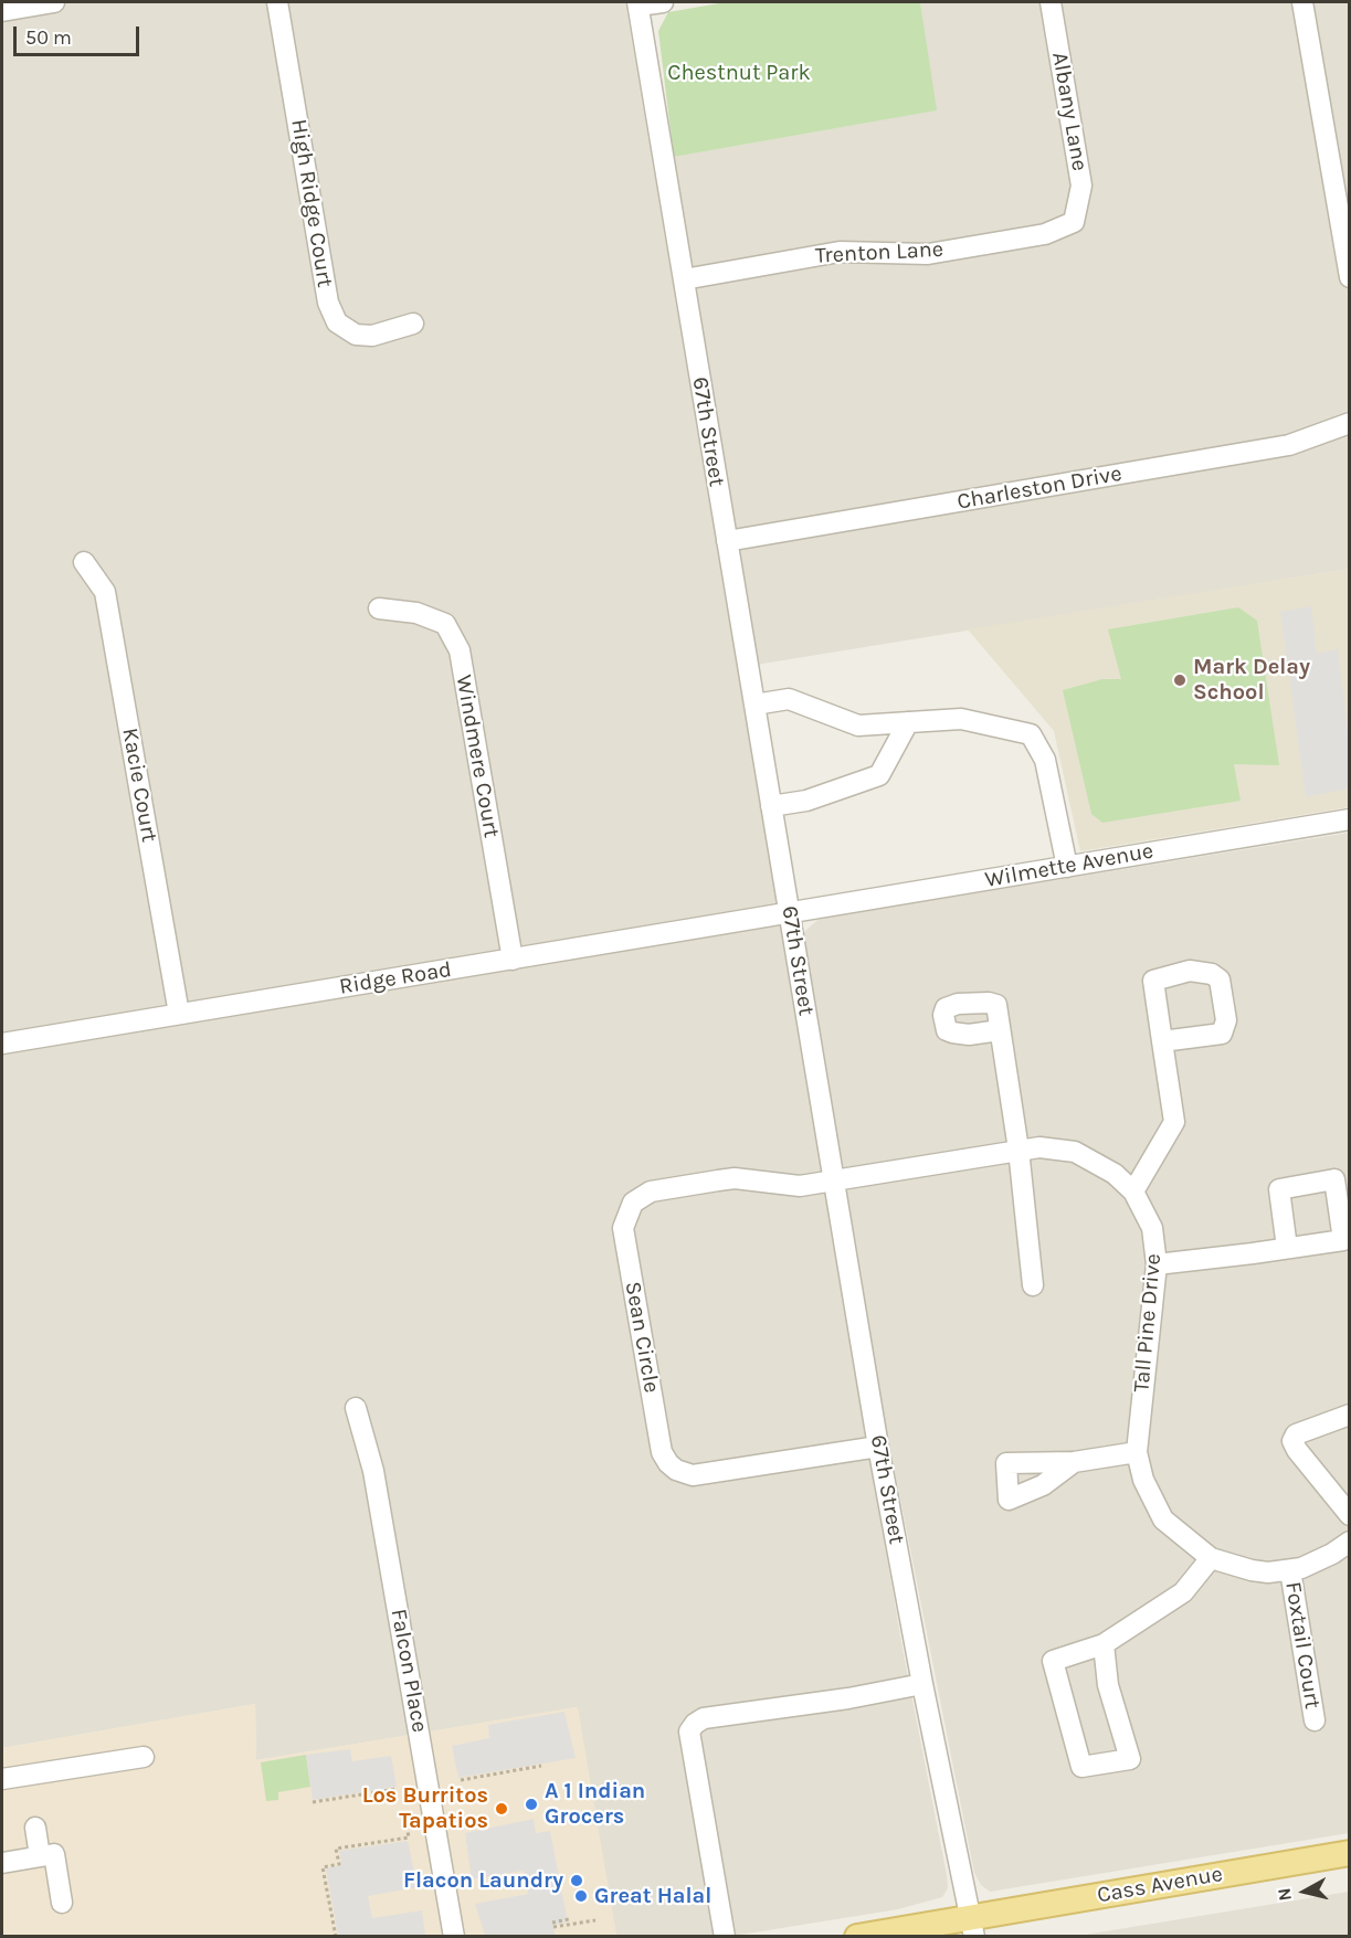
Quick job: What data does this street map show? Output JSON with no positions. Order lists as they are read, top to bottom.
{
  "streets": {
    "main road": ["Cass Avenue"],
    "street": [
      "Albany Lane",
      "High Ridge Court",
      "Trenton Lane",
      "67th Street",
      "Charleston Drive",
      "Windmere Court",
      "Kacie Court",
      "Wilmette Avenue",
      "Ridge Road",
      "Tall Pine Drive",
      "Sean Circle",
      "Foxtail Court",
      "Falcon Place"
    ]
  },
  "crossings": [
    ["Albany Lane", "Trenton Lane"],
    ["Trenton Lane", "67th Street"],
    ["67th Street", "Charleston Drive"],
    ["67th Street", "Wilmette Avenue"],
    ["67th Street", "Ridge Road"],
    ["67th Street", "Tall Pine Drive"],
    ["67th Street", "Sean Circle"],
    ["67th Street", "Cass Avenue"],
    ["Windmere Court", "Ridge Road"],
    ["Kacie Court", "Ridge Road"],
    ["Wilmette Avenue", "Ridge Road"],
    ["Tall Pine Drive", "Sean Circle"],
    ["Tall Pine Drive", "Foxtail Court"]
  ],
  "parks": ["Chestnut Park"],
  "places": [
    "Mark Delay School",
    "A 1 Indian Grocers",
    "Los Burritos Tapatios",
    "Flacon Laundry",
    "Great Halal"
  ],
  "scale_bar": "50 m",
  "north": "left"
}
